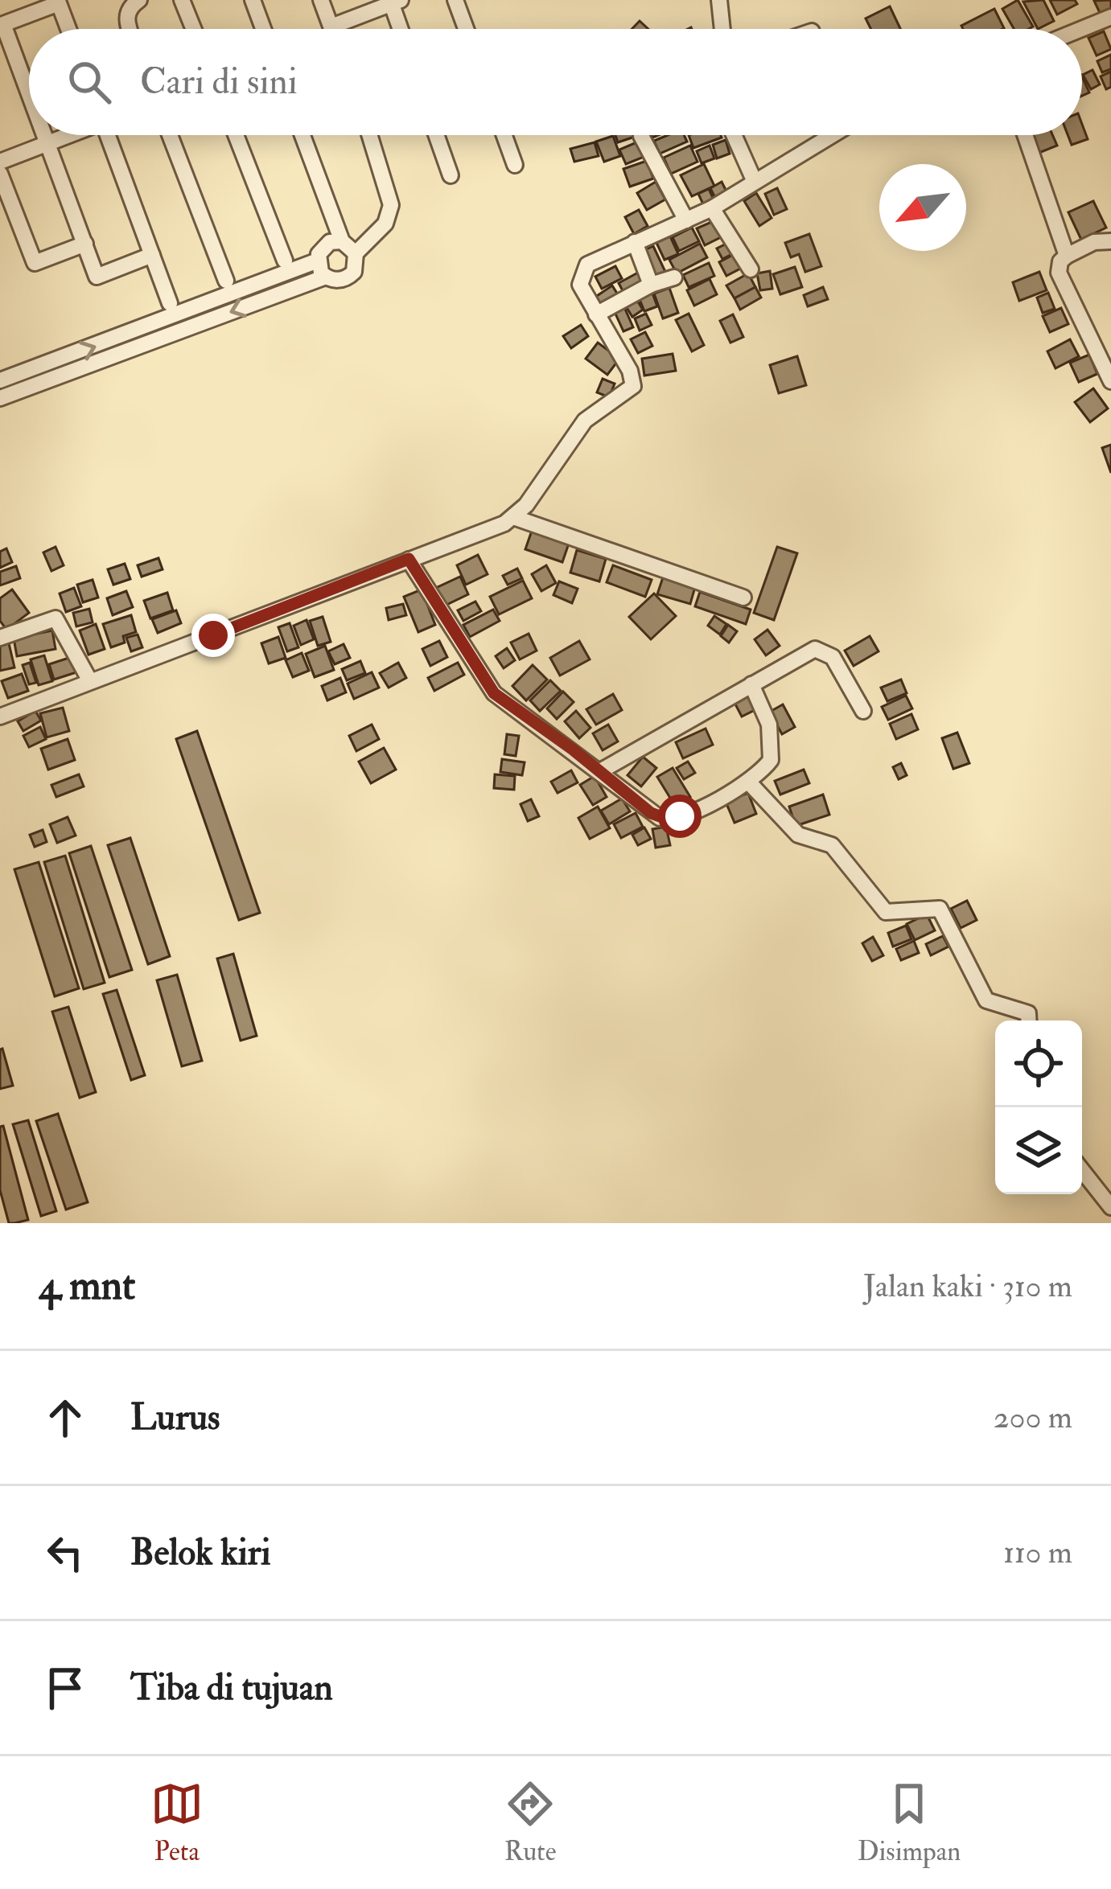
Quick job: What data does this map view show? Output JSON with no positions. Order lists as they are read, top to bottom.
{
  "north": "bottom left",
  "page": {
    "search": "Cari di sini",
    "heading": ["4 mnt", "Jalan kaki · 310 m"],
    "list": [
      ["Lurus", "200 m"],
      ["Belok kiri", "110 m"],
      "Tiba di tujuan"
    ],
    "nav": ["Peta", "Rute", "Disimpan"]
  }
}
